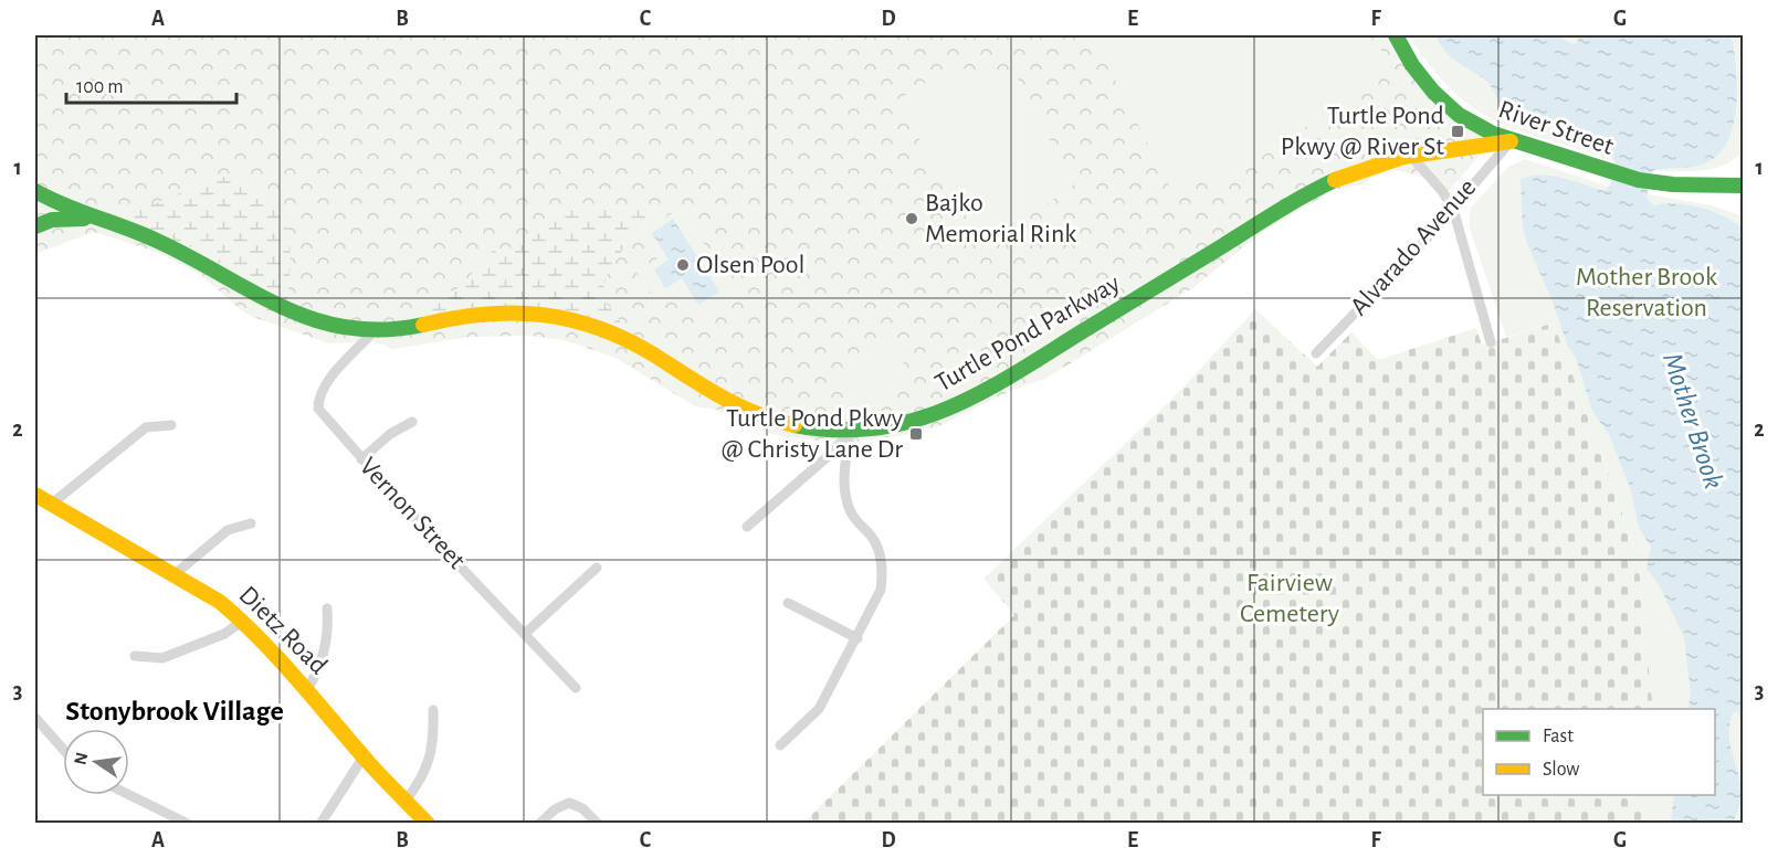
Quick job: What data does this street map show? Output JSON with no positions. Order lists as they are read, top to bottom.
{
  "streets": {
    "main road": ["River Street", "Turtle Pond Parkway", "Dietz Road"],
    "street": ["Alvarado Avenue", "Vernon Street"]
  },
  "crossings": [
    ["River Street", "Alvarado Avenue"],
    ["River Street", "Turtle Pond Parkway"],
    ["Alvarado Avenue", "Turtle Pond Parkway"],
    ["Turtle Pond Parkway", "Vernon Street"]
  ],
  "districts": ["Stonybrook Village"],
  "water": ["Mother Brook"],
  "parks": ["Mother Brook Reservation", "Fairview Cemetery"],
  "places": {
    "transit": ["Turtle Pond Pkwy @ River St", "Turtle Pond Pkwy @ Christy Lane Dr"],
    "other": ["Bajko Memorial Rink", "Olsen Pool"]
  },
  "legend": ["Fast", "Slow"],
  "scale_bar": "100 m",
  "north": "left",
  "grid": {
    "columns": [
      "A",
      "B",
      "C",
      "D",
      "E",
      "F",
      "G"
    ],
    "rows": ["1", "2", "3"]
  }
}
